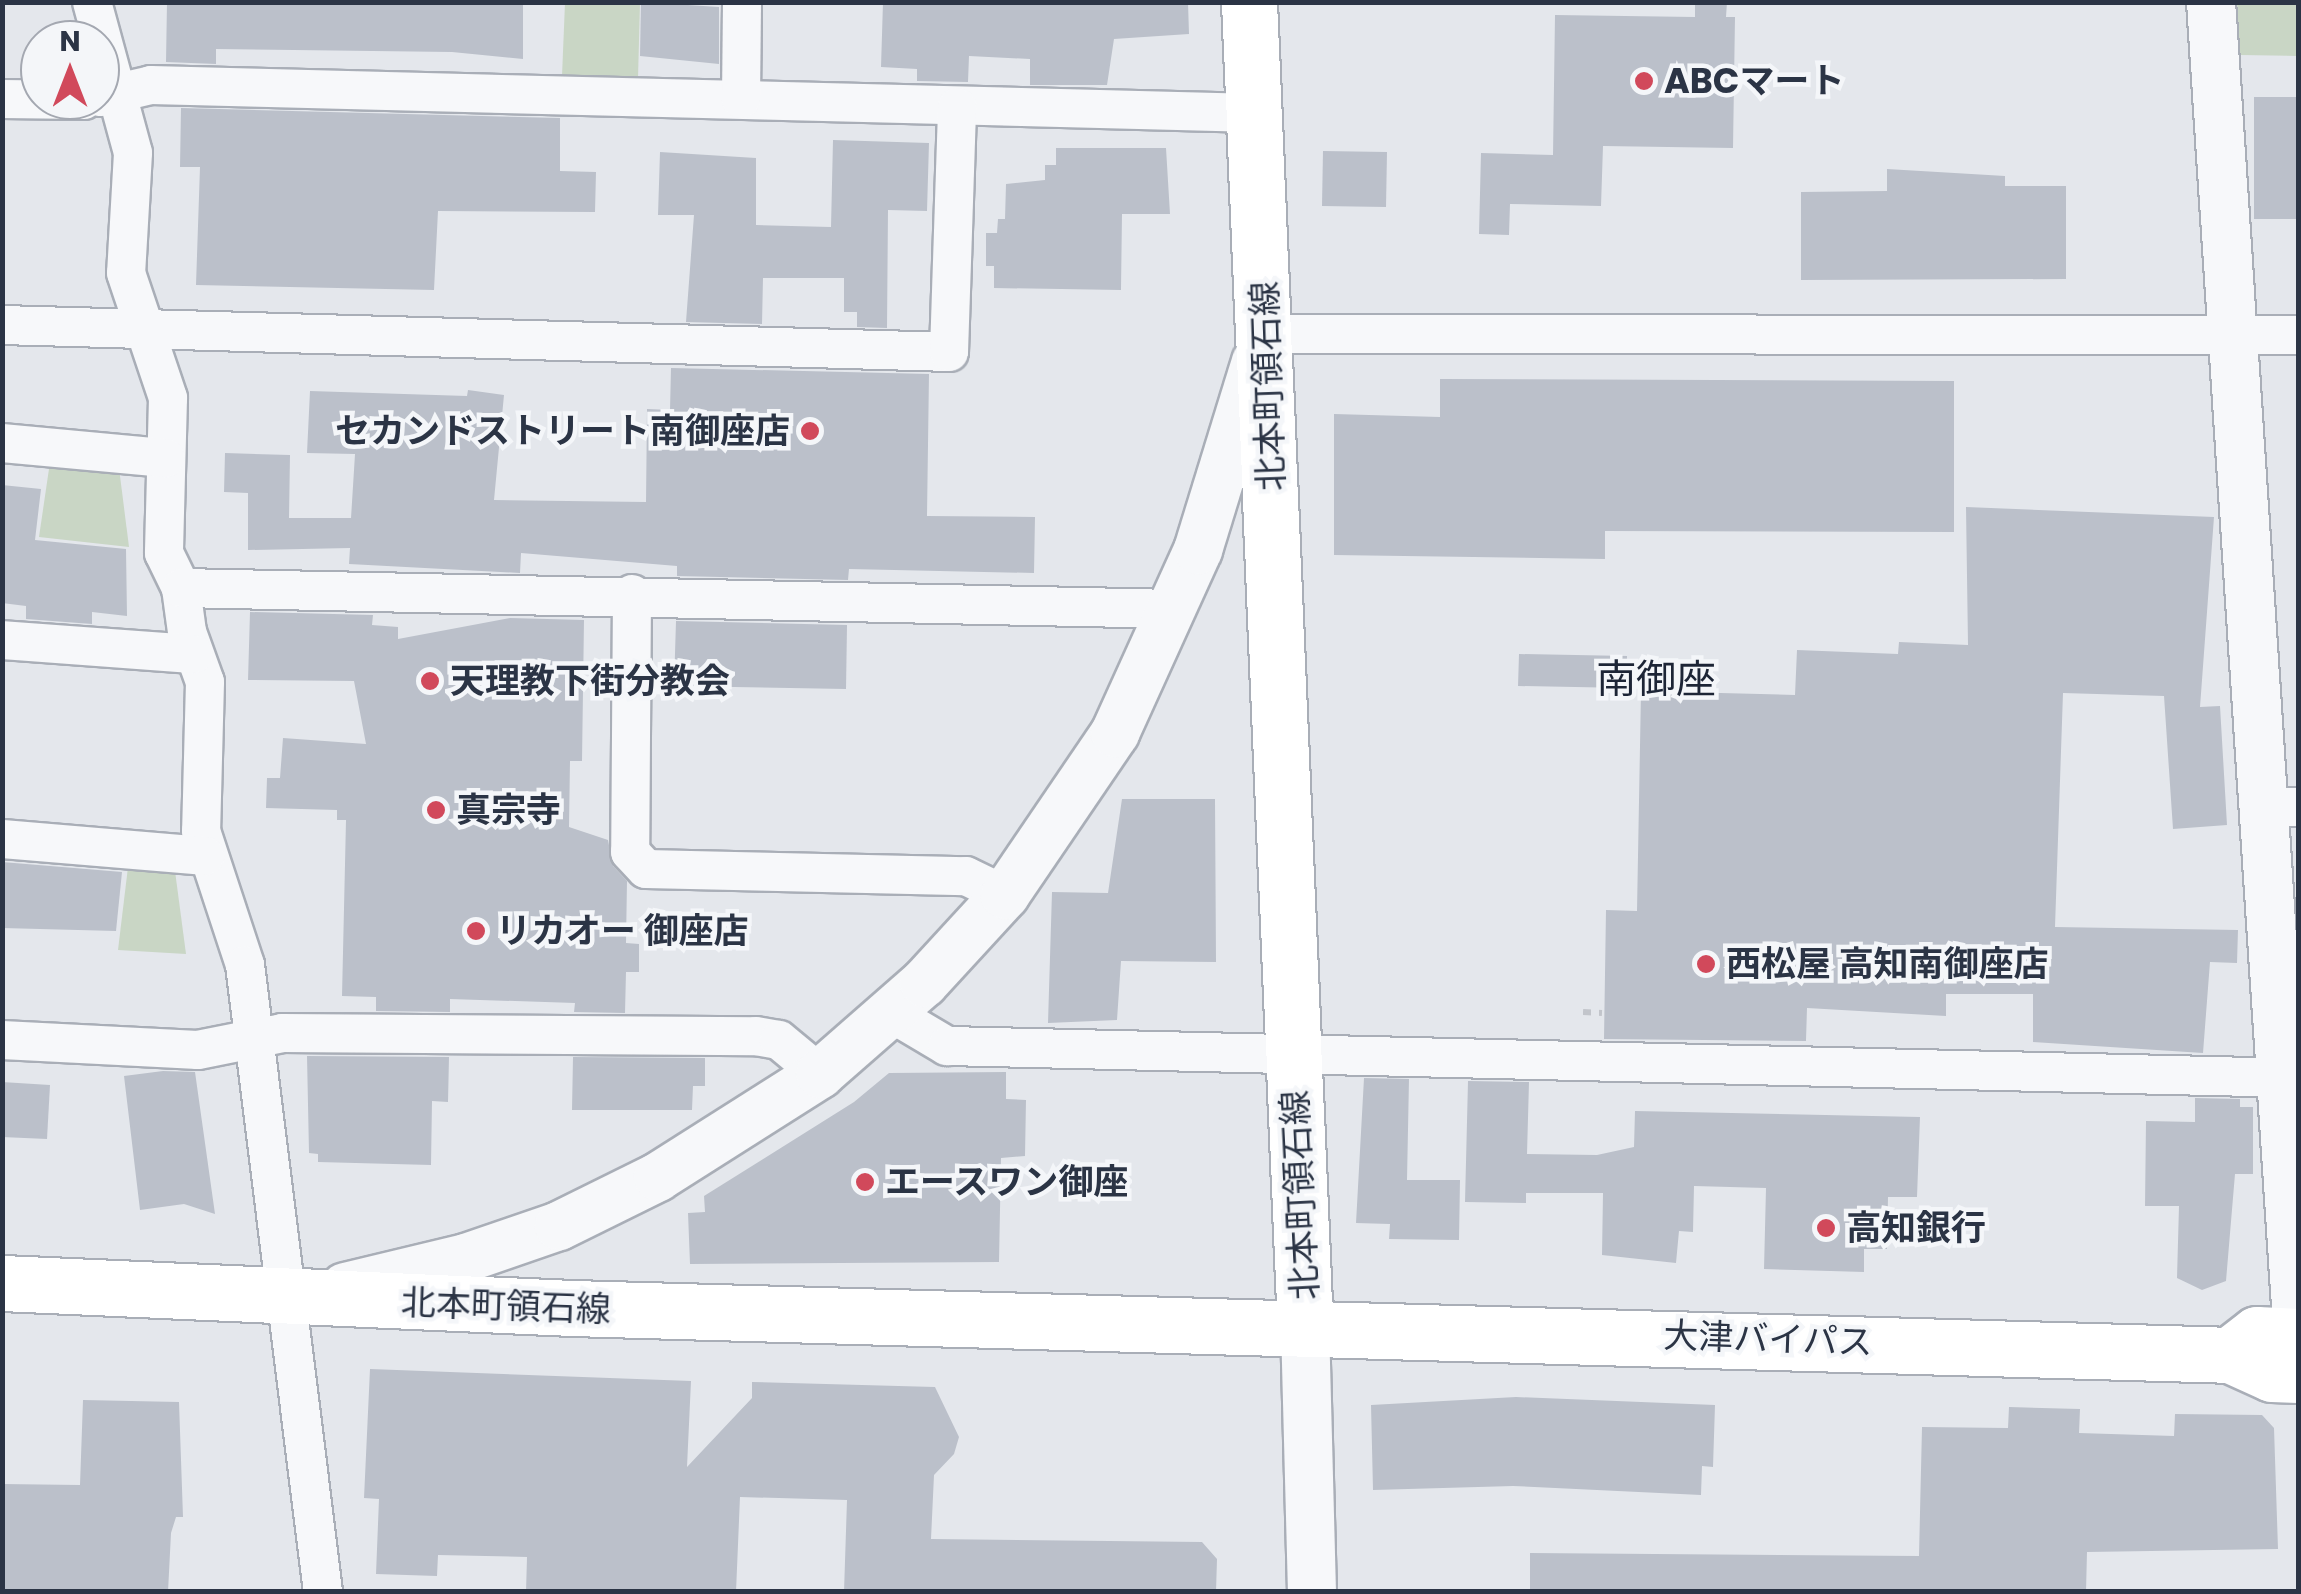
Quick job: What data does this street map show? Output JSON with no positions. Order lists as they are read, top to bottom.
{
  "streets": {
    "main road": ["北本町領石線", "大津バイパス"]
  },
  "crossings": [
    ["北本町領石線", "大津バイパス"]
  ],
  "districts": ["南御座"],
  "places": [
    "ABCマート",
    "セカンドストリート南御座店",
    "天理教下街分教会",
    "真宗寺",
    "リカオー 御座店",
    "西松屋 高知南御座店",
    "エースワン御座",
    "高知銀行"
  ],
  "north": "top"
}
